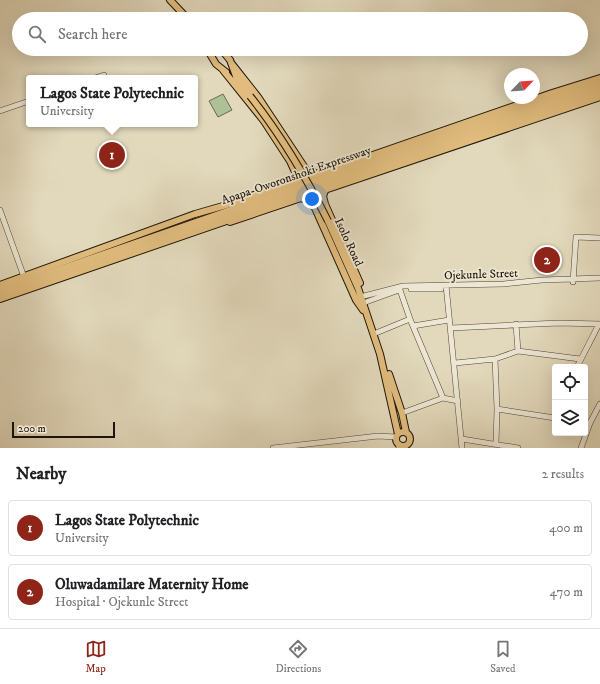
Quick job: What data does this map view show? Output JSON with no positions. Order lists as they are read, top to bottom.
{
  "streets": {
    "highway": ["Apapa-Oworonshoki Expressway"],
    "main road": ["Isolo Road"],
    "street": ["Ojekunle Street"]
  },
  "scale_bar": "200 m",
  "north": "top right",
  "page": {
    "search": "Search here",
    "popup": ["Lagos State Polytechnic", "University"],
    "pins": ["1", "2"],
    "scale": "200 m",
    "heading": ["Nearby", "2 results"],
    "list": [
      {
        "mark": "1",
        "name": "Lagos State Polytechnic",
        "note": "University",
        "value": "400 m"
      },
      {
        "mark": "2",
        "name": "Oluwadamilare Maternity Home",
        "note": "Hospital · Ojekunle Street",
        "value": "470 m"
      }
    ],
    "nav": ["Map", "Directions", "Saved"]
  }
}
